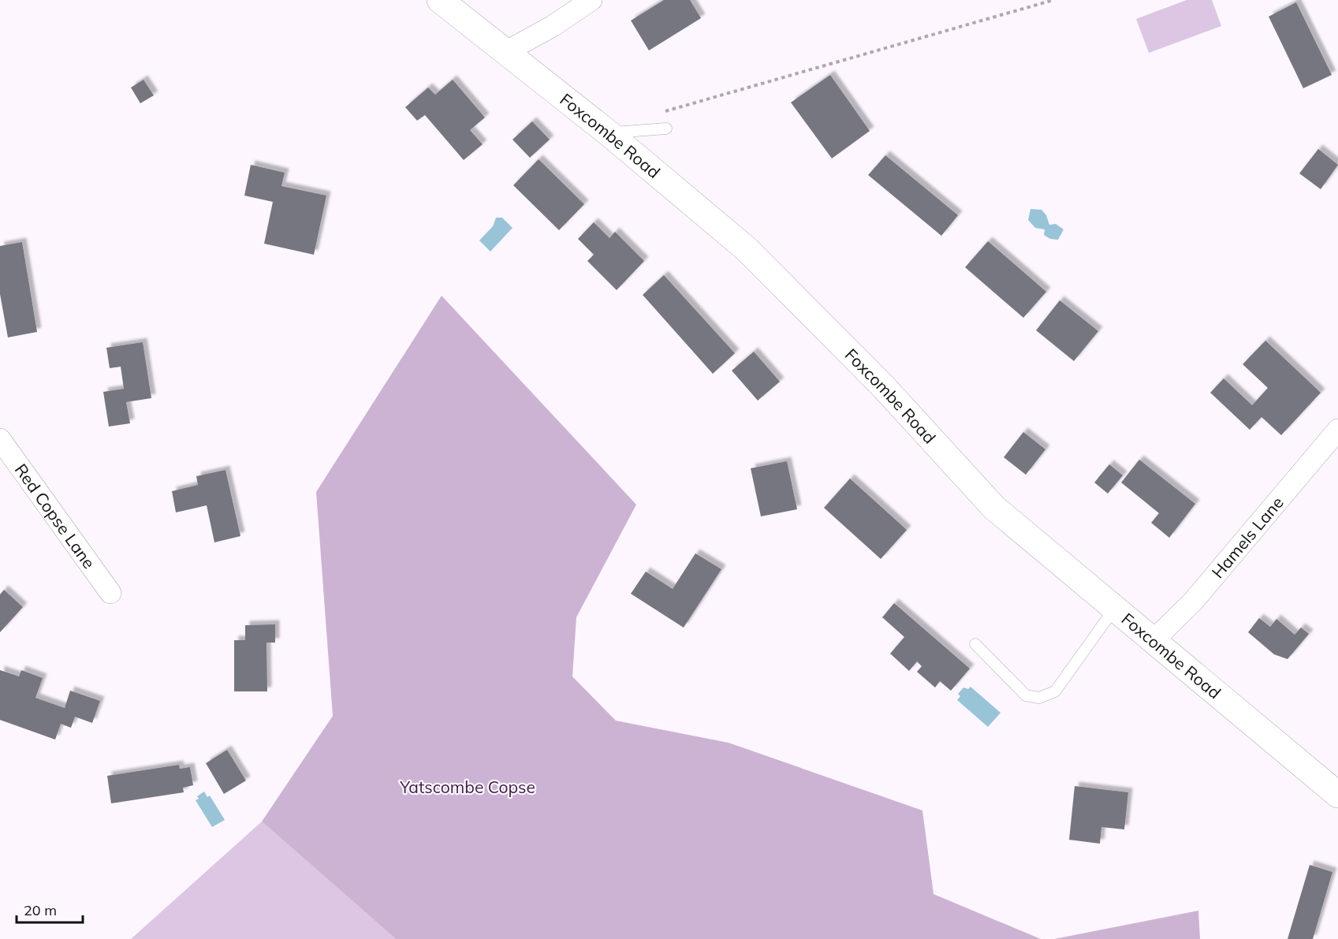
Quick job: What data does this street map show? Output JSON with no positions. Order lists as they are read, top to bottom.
{
  "streets": {
    "street": ["Foxcombe Road", "Red Copse Lane", "Hamels Lane"]
  },
  "crossings": [
    ["Foxcombe Road", "Hamels Lane"]
  ],
  "parks": ["Yatscombe Copse"],
  "scale_bar": "20 m"
}
